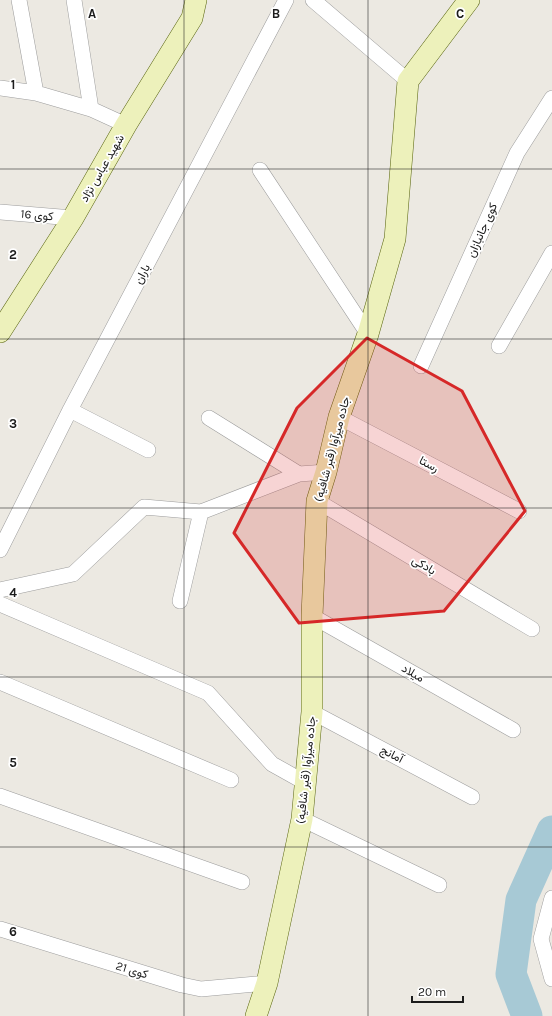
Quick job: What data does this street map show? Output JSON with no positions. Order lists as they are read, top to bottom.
{
  "streets": {
    "street": [
      "شهید عباس نژاد",
      "کوی 16",
      "کوی جانبازان",
      "باران",
      "جاده میرآوا (قبر شافیه)",
      "رستا",
      "بادکی",
      "میلاد",
      "آمانج",
      "کوی 21"
    ]
  },
  "crossings": [
    ["شهید عباس نژاد", "کوی 16"],
    ["جاده میرآوا (قبر شافیه)", "رستا"],
    ["جاده میرآوا (قبر شافیه)", "بادکی"],
    ["جاده میرآوا (قبر شافیه)", "میلاد"],
    ["جاده میرآوا (قبر شافیه)", "آمانج"],
    ["جاده میرآوا (قبر شافیه)", "کوی 21"]
  ],
  "scale_bar": "20 m",
  "grid": {
    "columns": ["A", "B", "C"],
    "rows": [
      "1",
      "2",
      "3",
      "4",
      "5",
      "6"
    ]
  }
}
